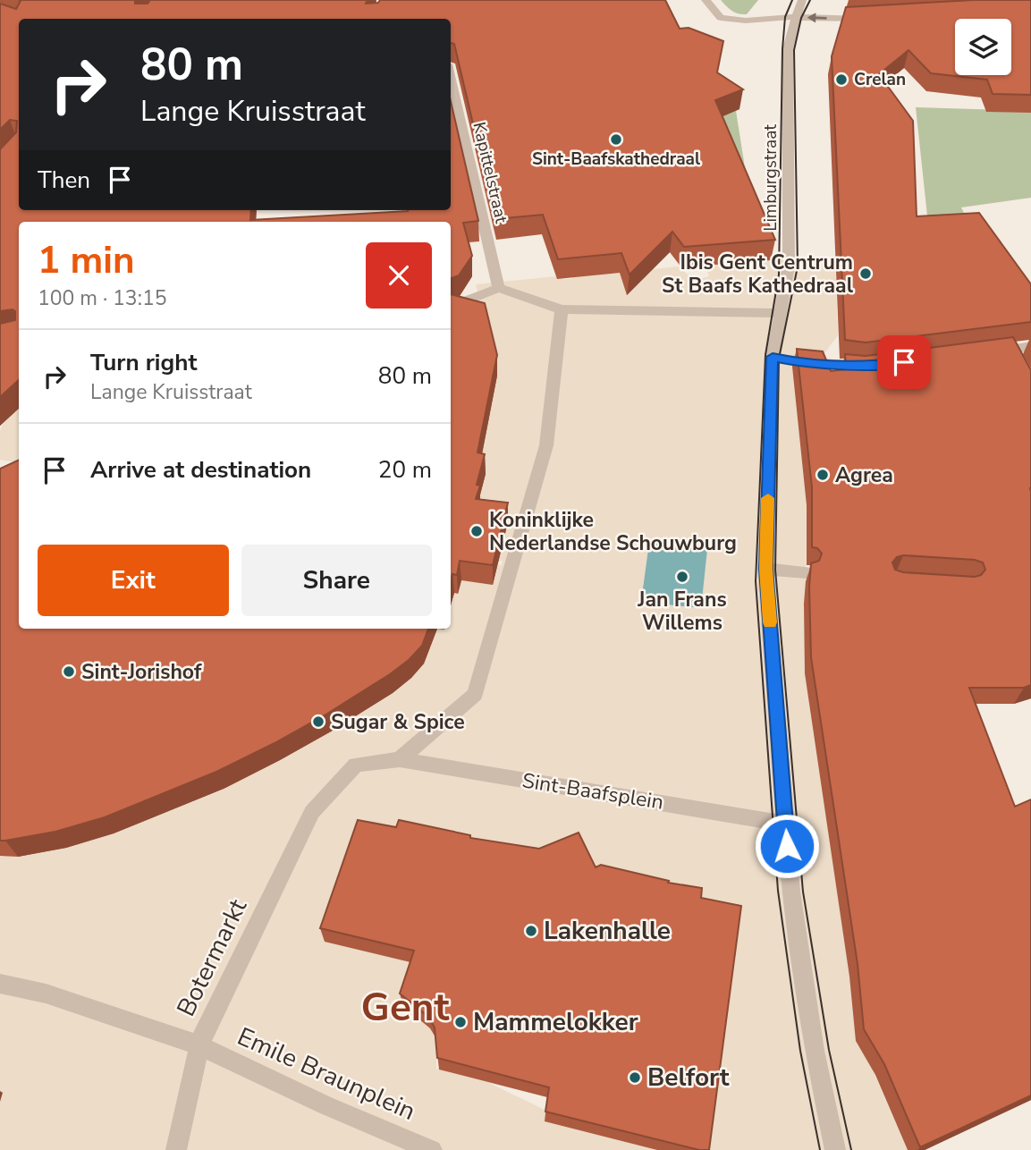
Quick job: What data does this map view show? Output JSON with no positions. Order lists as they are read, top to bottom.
{
  "streets": {
    "street": [
      "Kapittelstraat",
      "Limburgstraat",
      "Sint-Baafsplein",
      "Botermarkt",
      "Emile Braunplein"
    ]
  },
  "crossings": [
    ["Sint-Baafsplein", "Botermarkt"],
    ["Botermarkt", "Emile Braunplein"]
  ],
  "districts": ["Gent"],
  "places": [
    "Crelan",
    "Sint-Baafskathedraal",
    "Ibis Gent Centrum St Baafs Kathedraal",
    "Agrea",
    "Koninklijke Nederlandse Schouwburg",
    "Jan Frans Willems",
    "Sint-Jorishof",
    "Sugar & Spice",
    "Lakenhalle",
    "Mammelokker",
    "Belfort"
  ],
  "page": {
    "turn": ["80 m", "Lange Kruisstraat"],
    "then": "Then",
    "heading": ["1 min", "100 m · 13:15"],
    "list": [
      {
        "name": "Turn right",
        "note": "Lange Kruisstraat",
        "value": "80 m"
      },
      {
        "name": "Arrive at destination",
        "value": "20 m"
      }
    ],
    "buttons": ["Exit", "Share"]
  }
}
